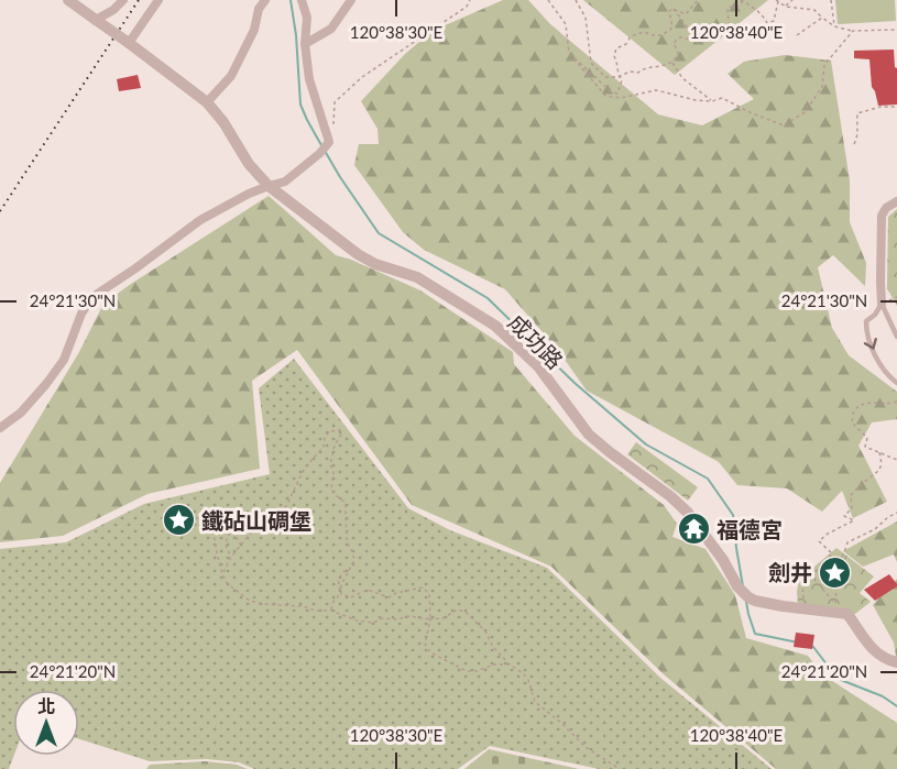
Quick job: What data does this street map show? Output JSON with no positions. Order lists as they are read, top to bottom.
{
  "streets": {
    "street": ["成功路"]
  },
  "places": {
    "place": ["鐵砧山碉堡", "劍井"],
    "temple": ["福德宮"]
  },
  "north": "top",
  "coordinates": [
    "120°38'30\"E",
    "120°38'40\"E",
    "24°21'30\"N",
    "24°21'20\"N"
  ]
}
